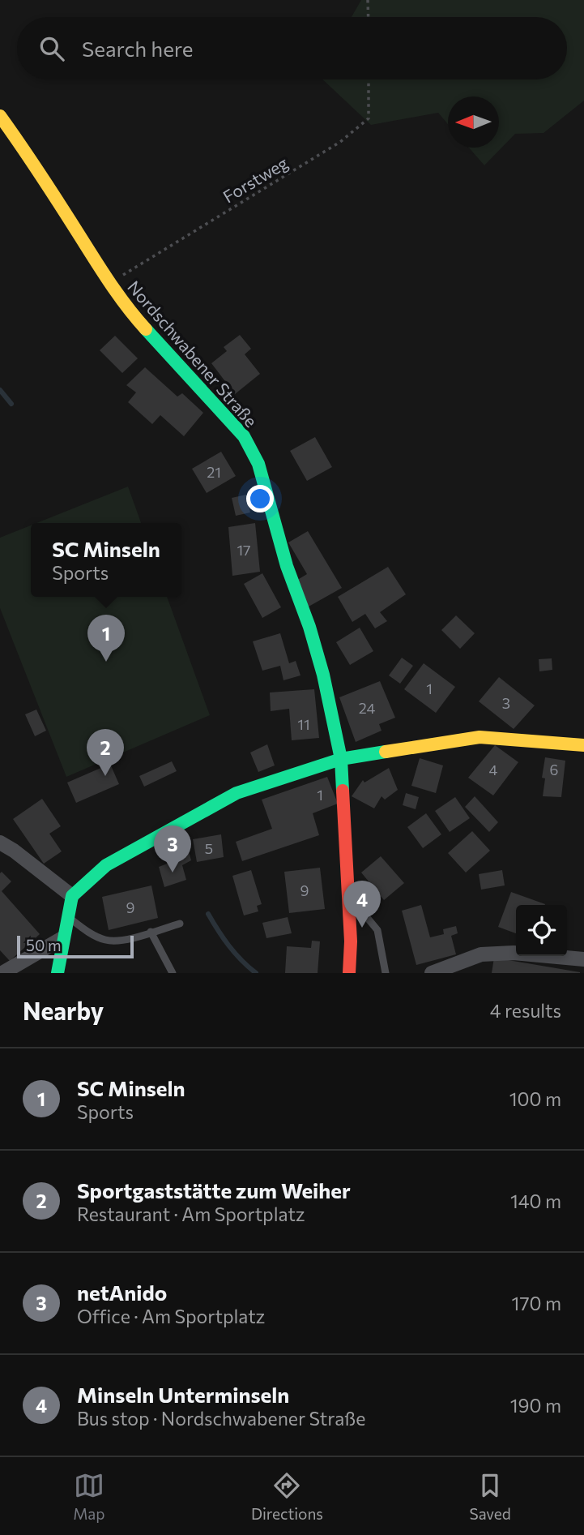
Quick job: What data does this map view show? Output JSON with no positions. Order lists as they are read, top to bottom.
{
  "streets": {
    "street": ["Nordschwabener Straße"],
    "path": ["Forstweg"]
  },
  "crossings": [
    ["Forstweg", "Nordschwabener Straße"]
  ],
  "house_numbers": [
    "21",
    "17",
    "1",
    "3",
    "24",
    "11",
    "4",
    "6",
    "1",
    "5",
    "9",
    "9"
  ],
  "scale_bar": "50 m",
  "north": "left",
  "page": {
    "search": "Search here",
    "popup": ["SC Minseln", "Sports"],
    "pins": [
      "1",
      "2",
      "3",
      "4"
    ],
    "scale": "50 m",
    "heading": ["Nearby", "4 results"],
    "list": [
      {
        "mark": "1",
        "name": "SC Minseln",
        "note": "Sports",
        "value": "100 m"
      },
      {
        "mark": "2",
        "name": "Sportgaststätte zum Weiher",
        "note": "Restaurant · Am Sportplatz",
        "value": "140 m"
      },
      {
        "mark": "3",
        "name": "netAnido",
        "note": "Office · Am Sportplatz",
        "value": "170 m"
      },
      {
        "mark": "4",
        "name": "Minseln Unterminseln",
        "note": "Bus stop · Nordschwabener Straße",
        "value": "190 m"
      }
    ],
    "nav": ["Map", "Directions", "Saved"]
  }
}
